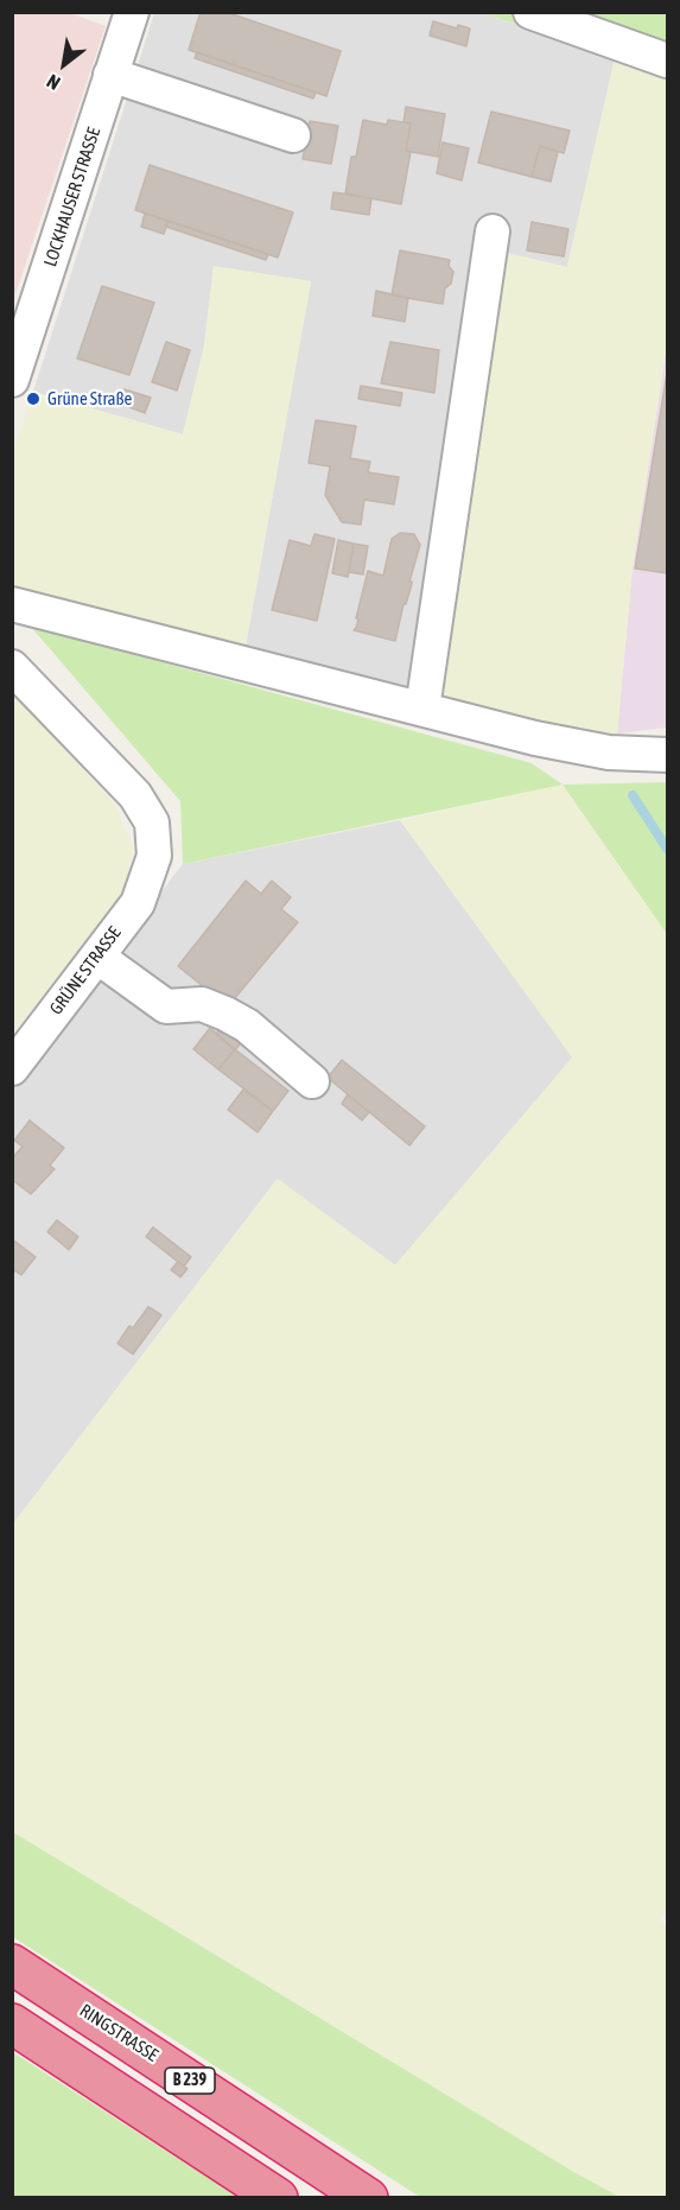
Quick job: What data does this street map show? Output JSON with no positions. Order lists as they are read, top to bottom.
{
  "streets": {
    "highway": ["RINGSTRASSE", "B 239"],
    "street": ["LOCKHAUSER STRASSE", "GRÜNE STRASSE"]
  },
  "places": ["Grüne Straße"],
  "north": "bottom left"
}
